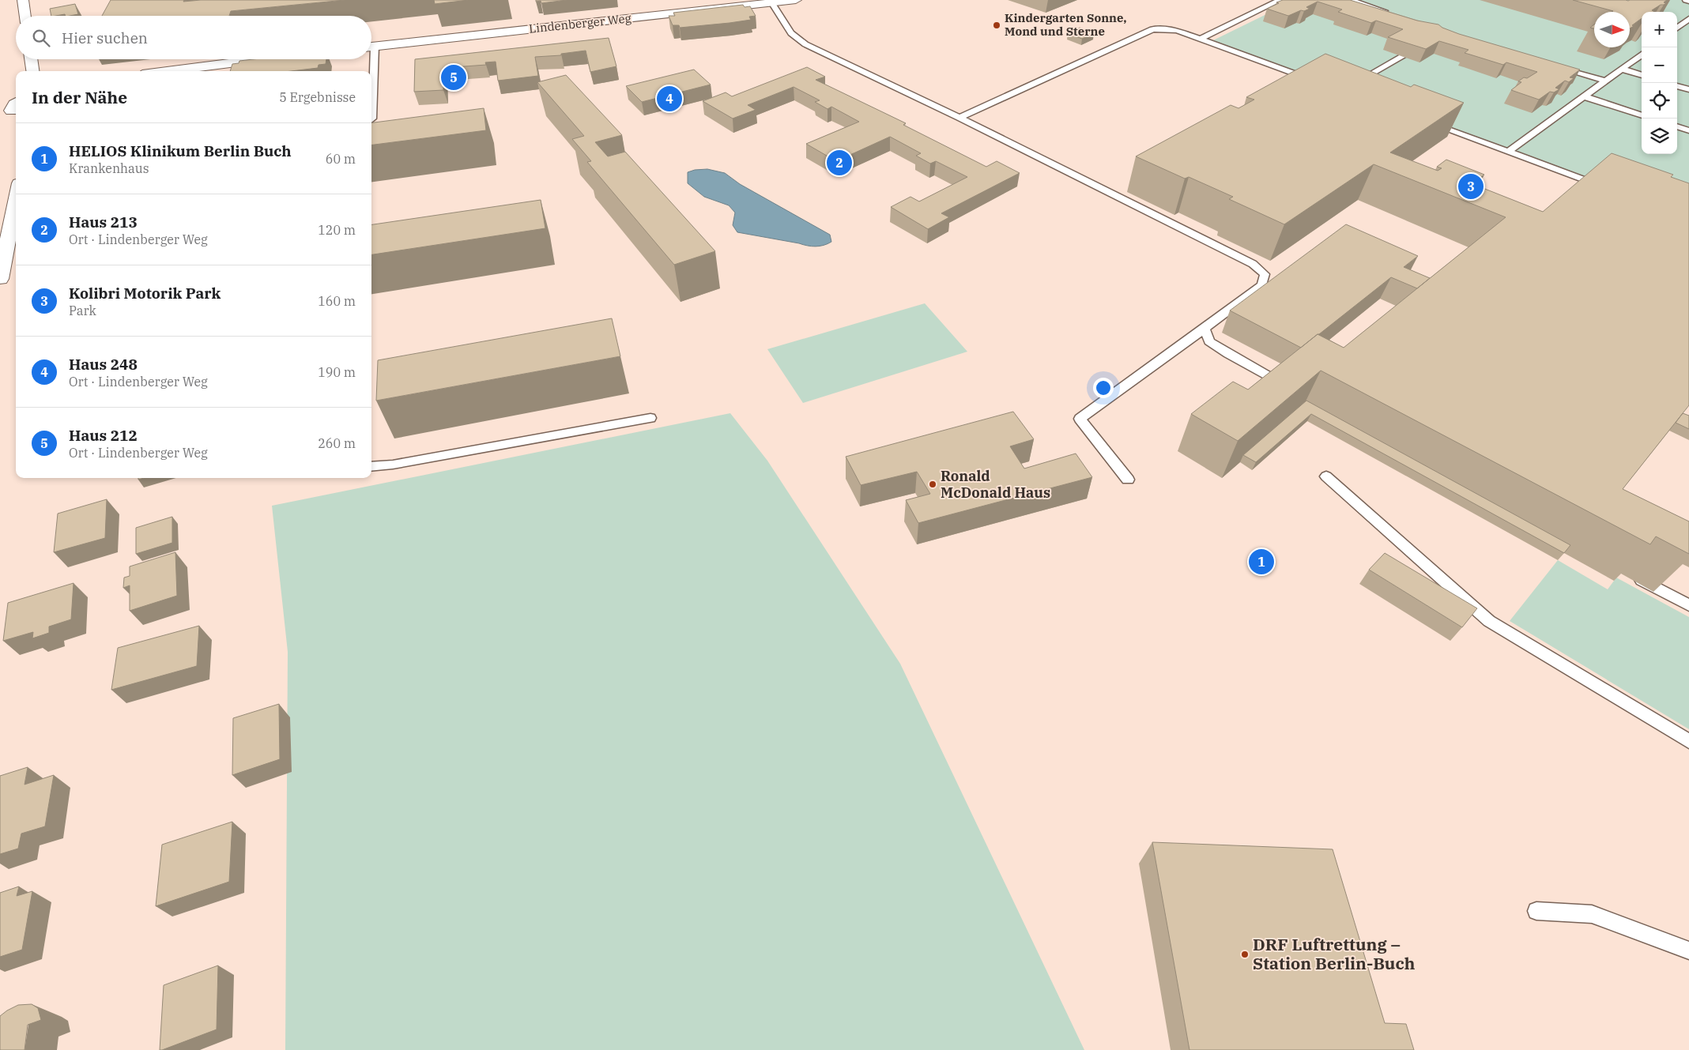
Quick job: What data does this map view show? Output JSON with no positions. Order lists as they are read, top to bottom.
{
  "streets": {
    "street": ["Lindenberger Weg"]
  },
  "places": ["Kindergarten Sonne, Mond und Sterne", "Ronald McDonald Haus", "DRF Luftrettung – Station Berlin-Buch"],
  "north": "right",
  "page": {
    "map_buttons": ["+", "−"],
    "search": "Hier suchen",
    "pins": [
      "5",
      "4",
      "2",
      "3",
      "1"
    ],
    "heading": ["In der Nähe", "5 Ergebnisse"],
    "list": [
      {
        "mark": "1",
        "name": "HELIOS Klinikum Berlin Buch",
        "note": "Krankenhaus",
        "value": "60 m"
      },
      {
        "mark": "2",
        "name": "Haus 213",
        "note": "Ort · Lindenberger Weg",
        "value": "120 m"
      },
      {
        "mark": "3",
        "name": "Kolibri Motorik Park",
        "note": "Park",
        "value": "160 m"
      },
      {
        "mark": "4",
        "name": "Haus 248",
        "note": "Ort · Lindenberger Weg",
        "value": "190 m"
      },
      {
        "mark": "5",
        "name": "Haus 212",
        "note": "Ort · Lindenberger Weg",
        "value": "260 m"
      }
    ]
  }
}
